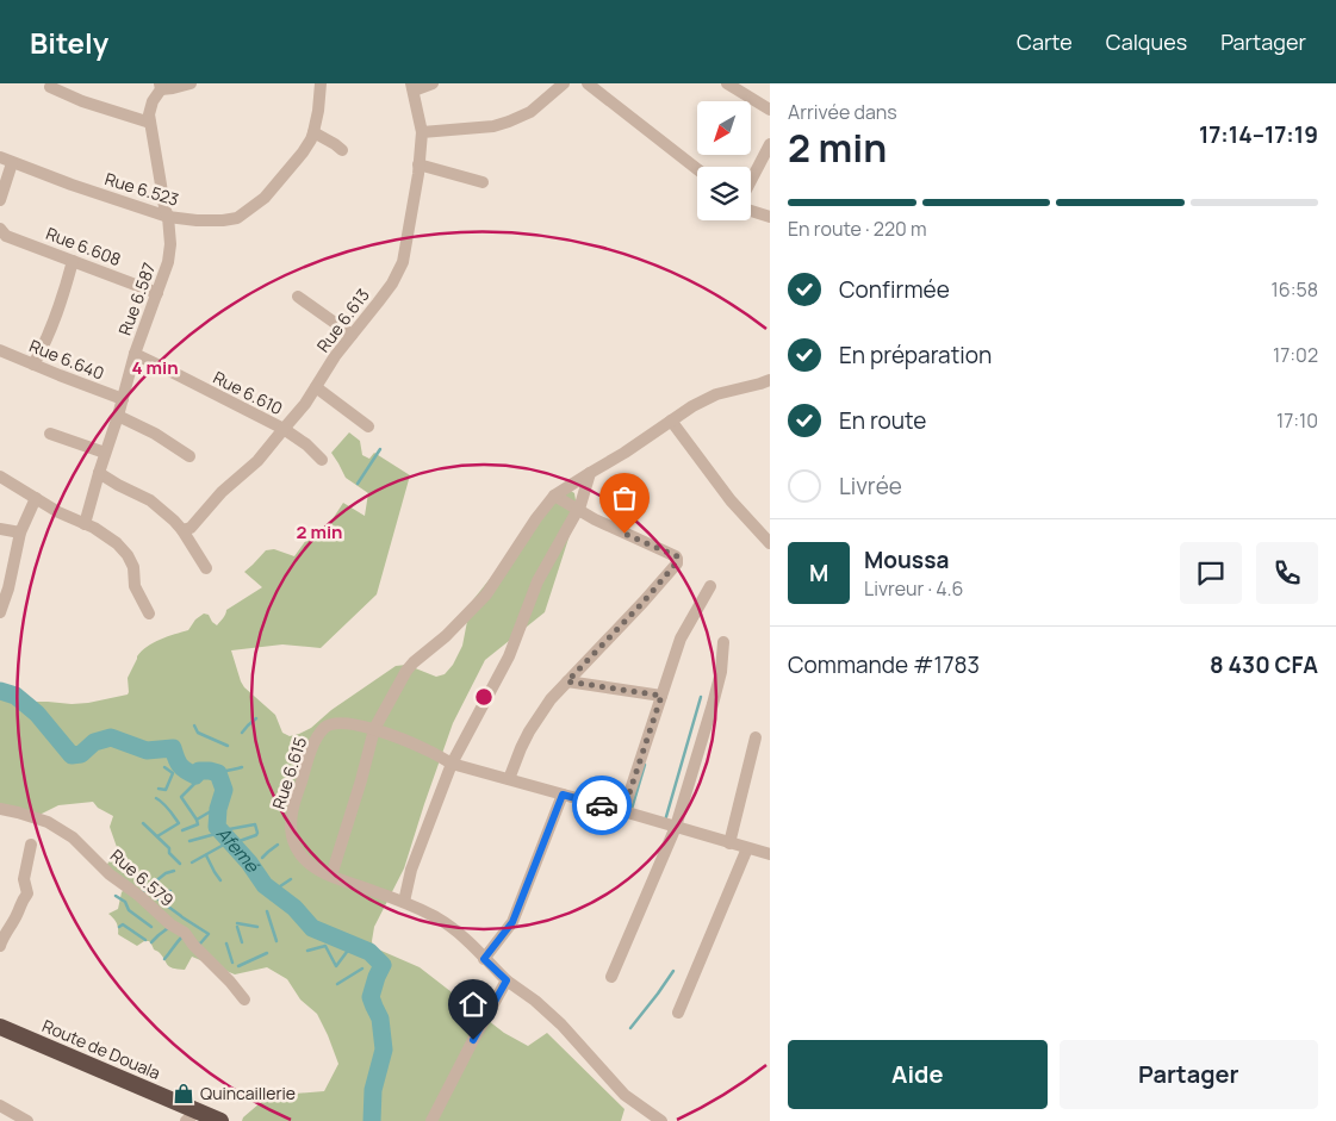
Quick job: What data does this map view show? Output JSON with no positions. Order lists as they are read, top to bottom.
{
  "streets": {
    "highway": ["Route de Douala"],
    "street": [
      "Rue 6.523",
      "Rue 6.608",
      "Rue 6.587",
      "Rue 6.613",
      "Rue 6.640",
      "Rue 6.610",
      "Rue 6.615",
      "Rue 6.579"
    ]
  },
  "crossings": [
    ["Rue 6.523", "Rue 6.587"],
    ["Rue 6.608", "Rue 6.587"],
    ["Rue 6.587", "Rue 6.640"],
    ["Rue 6.587", "Rue 6.610"],
    ["Rue 6.613", "Rue 6.610"]
  ],
  "water": ["Afemé"],
  "places": {
    "shop": ["Quincaillerie"]
  },
  "north": "bottom left",
  "page": {
    "header": "Bitely",
    "nav": ["Carte", "Calques", "Partager"],
    "heading": ["2 min", "Arrivée dans", "17:14–17:19"],
    "panel": [
      "Moussa",
      "Livreur · 4.6",
      "Commande #1783",
      "8 430 CFA"
    ],
    "bar": "En route · 220 m",
    "list": [
      ["Confirmée", "16:58"],
      ["En préparation", "17:02"],
      ["En route", "17:10"],
      "Livrée"
    ],
    "round": "M",
    "buttons": ["Aide", "Partager"]
  },
  "rings": ["4 min", "2 min"]
}
